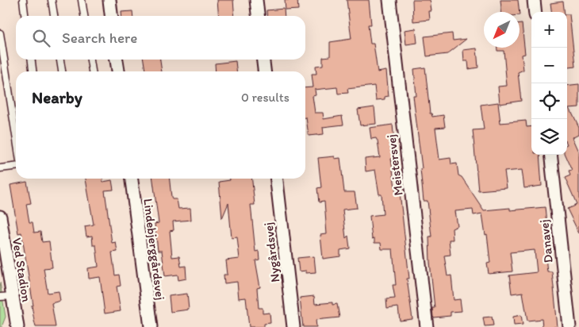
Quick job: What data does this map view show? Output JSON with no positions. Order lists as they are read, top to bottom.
{
  "streets": {
    "street": [
      "Meistersvej",
      "Danavej",
      "Lindebjerggårdsvej",
      "Nygårdsvej",
      "Ved Stadion"
    ]
  },
  "north": "bottom left",
  "page": {
    "map_buttons": ["+", "−"],
    "search": "Search here",
    "heading": ["Nearby", "0 results"]
  }
}
